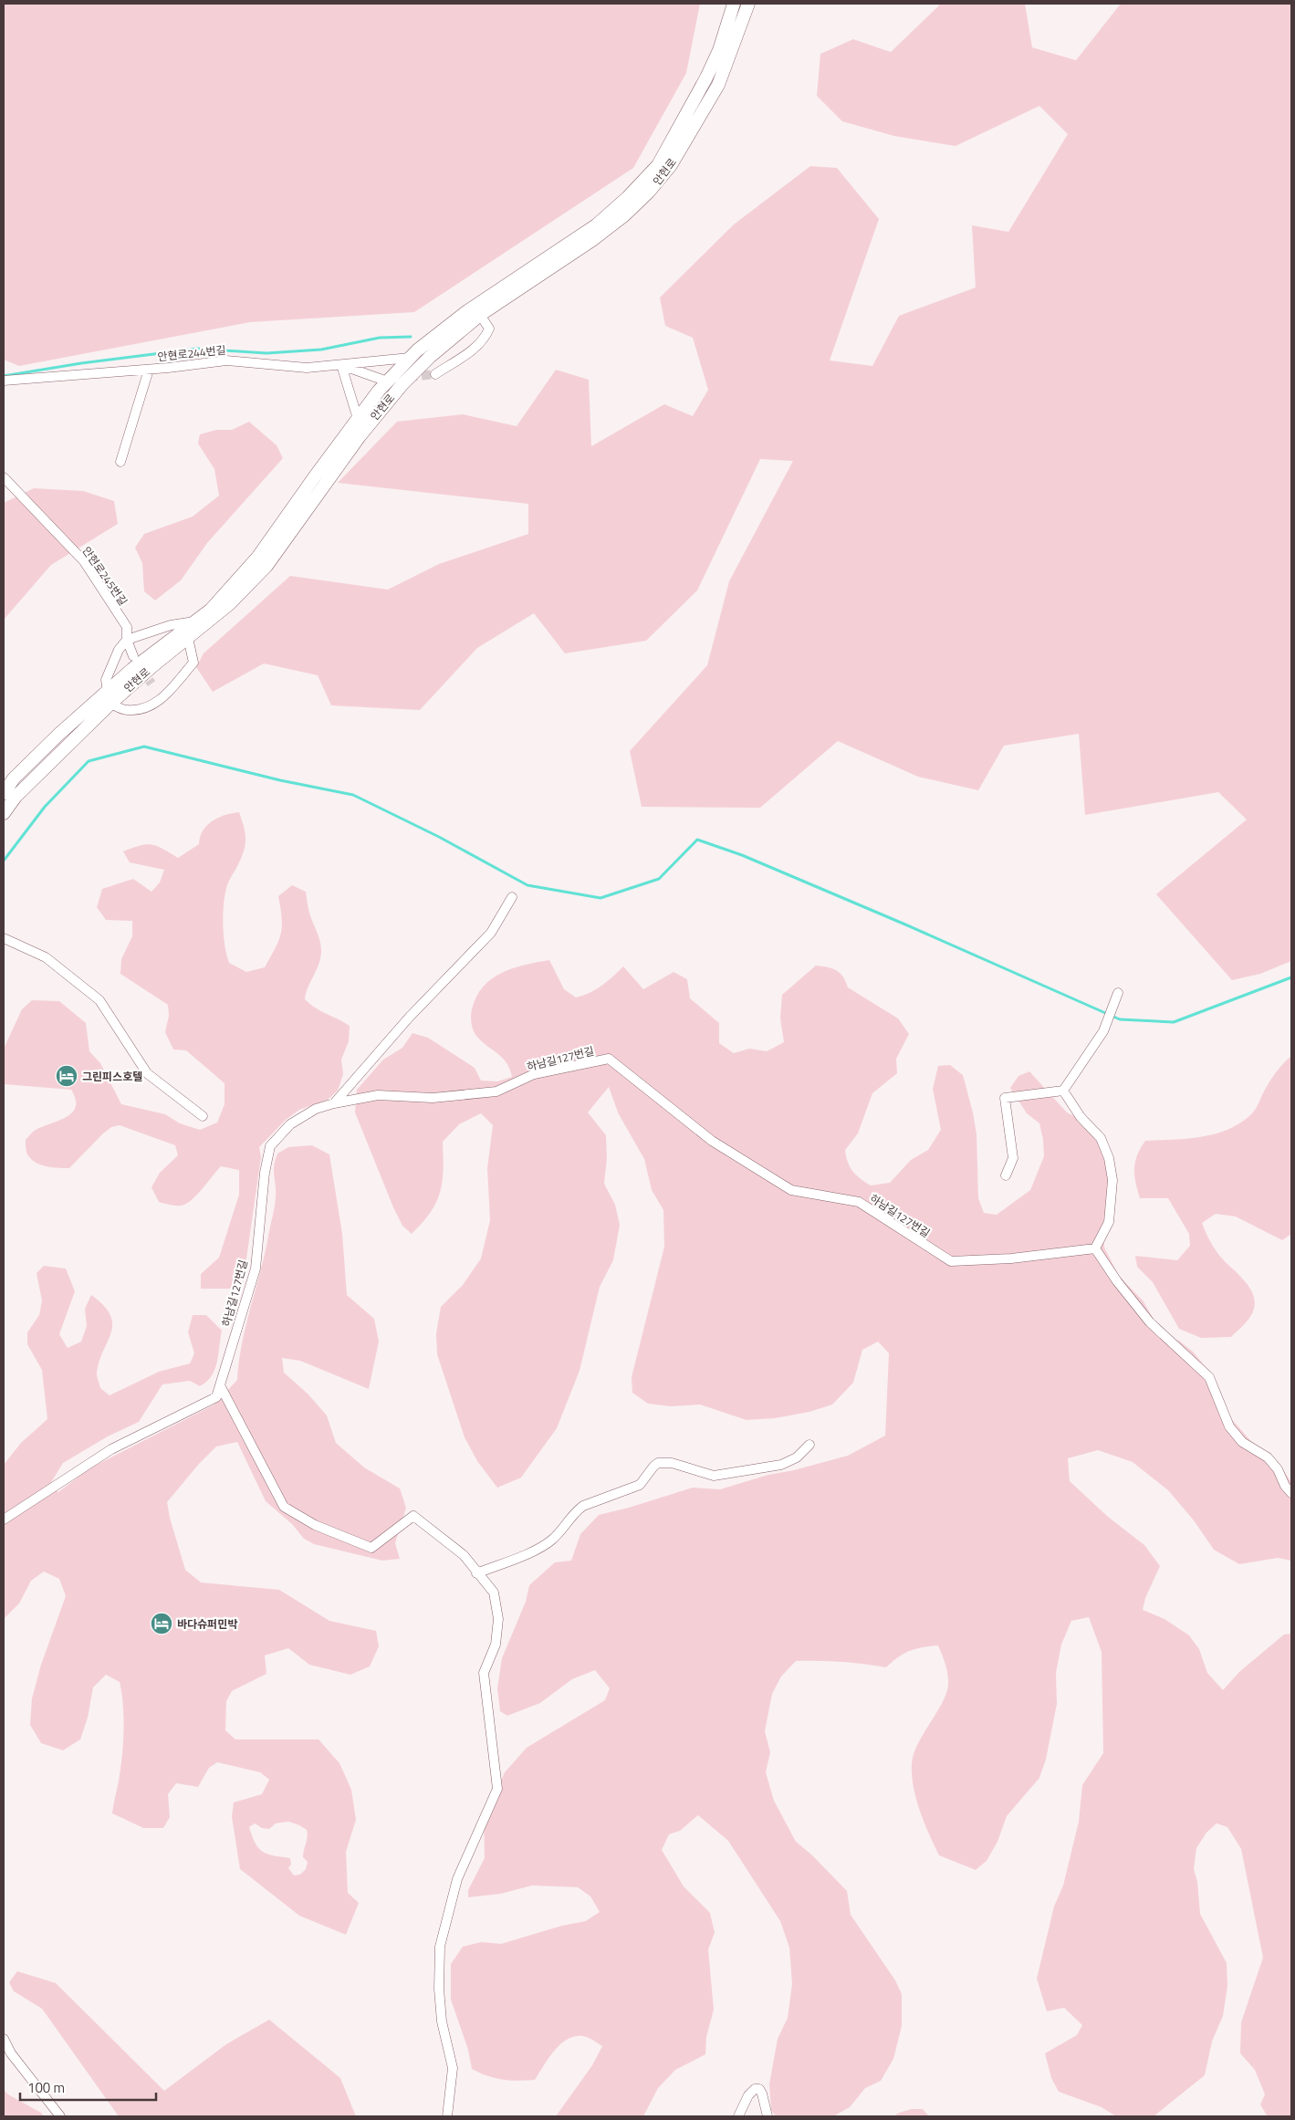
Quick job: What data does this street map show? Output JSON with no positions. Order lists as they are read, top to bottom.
{
  "streets": {
    "street": [
      "안현로",
      "안현로244번길",
      "안현로245번길",
      "하남길127번길"
    ]
  },
  "crossings": [
    ["안현로", "안현로244번길"]
  ],
  "places": {
    "hotel": ["그린피스호텔", "바다슈퍼민박"]
  },
  "scale_bar": "100 m"
}
